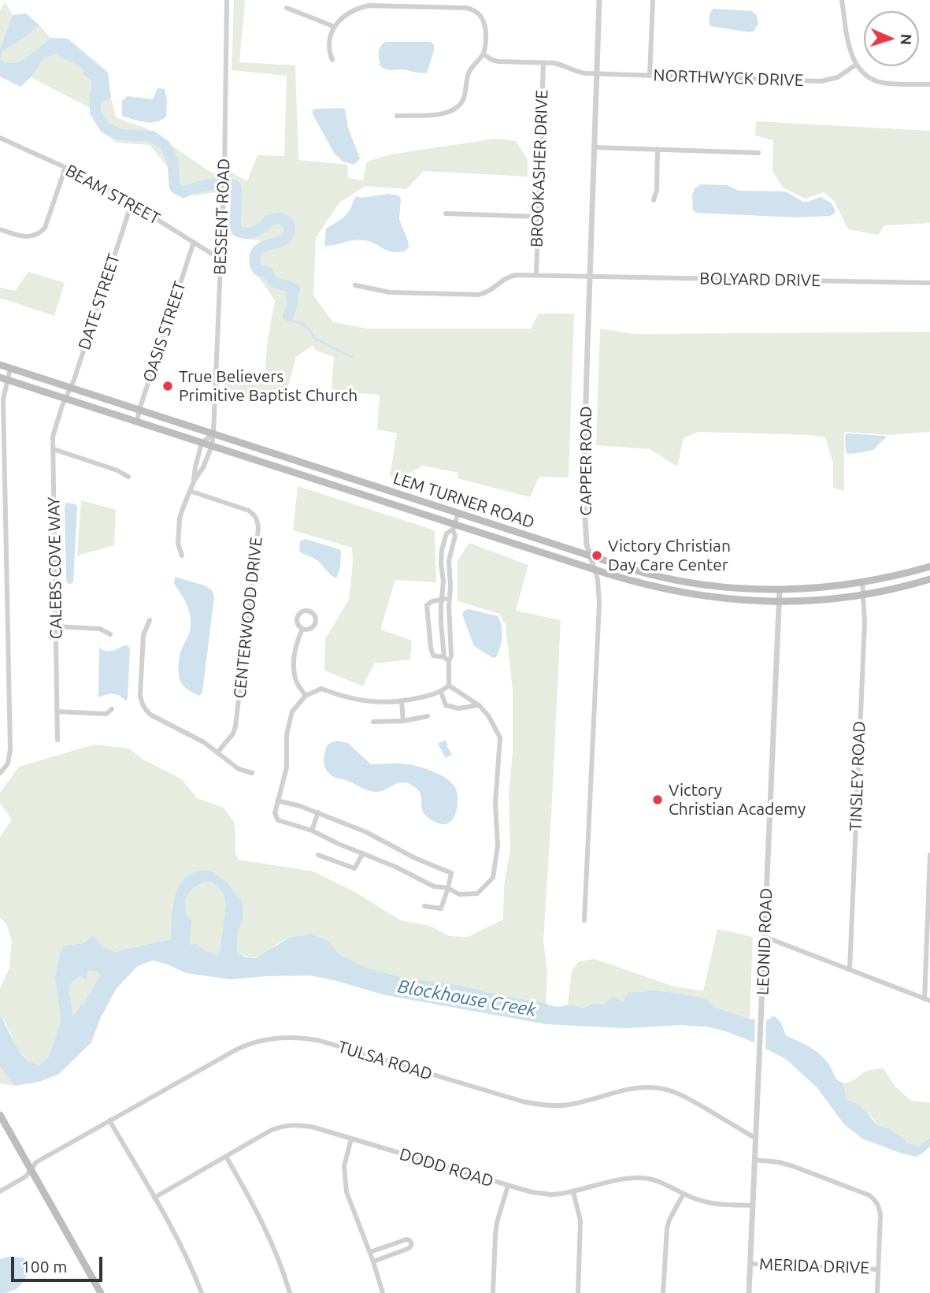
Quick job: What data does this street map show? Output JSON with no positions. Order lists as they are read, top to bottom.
{
  "streets": {
    "main road": ["LEM TURNER ROAD"],
    "street": [
      "NORTHWYCK DRIVE",
      "BROOKASHER DRIVE",
      "BEAM STREET",
      "BESSENT ROAD",
      "BOLYARD DRIVE",
      "DATE STREET",
      "OASIS STREET",
      "CAPPER ROAD",
      "CALEBS COVE WAY",
      "CENTERWOOD DRIVE",
      "TINSLEY ROAD",
      "LEONID ROAD",
      "TULSA ROAD",
      "DODD ROAD",
      "MERIDA DRIVE"
    ]
  },
  "crossings": [
    ["NORTHWYCK DRIVE", "BROOKASHER DRIVE"],
    ["NORTHWYCK DRIVE", "CAPPER ROAD"],
    ["BROOKASHER DRIVE", "BOLYARD DRIVE"],
    ["BEAM STREET", "BESSENT ROAD"],
    ["BEAM STREET", "DATE STREET"],
    ["BEAM STREET", "OASIS STREET"],
    ["BESSENT ROAD", "LEM TURNER ROAD"],
    ["BESSENT ROAD", "CENTERWOOD DRIVE"],
    ["BOLYARD DRIVE", "CAPPER ROAD"],
    ["DATE STREET", "LEM TURNER ROAD"],
    ["DATE STREET", "CALEBS COVE WAY"],
    ["OASIS STREET", "LEM TURNER ROAD"],
    ["CAPPER ROAD", "LEM TURNER ROAD"],
    ["LEM TURNER ROAD", "CALEBS COVE WAY"],
    ["LEM TURNER ROAD", "TINSLEY ROAD"],
    ["LEM TURNER ROAD", "LEONID ROAD"],
    ["LEONID ROAD", "TULSA ROAD"],
    ["LEONID ROAD", "DODD ROAD"],
    ["LEONID ROAD", "MERIDA DRIVE"]
  ],
  "water": ["Blockhouse Creek"],
  "places": ["True Believers Primitive Baptist Church", "Victory Christian Day Care Center", "Victory Christian Academy"],
  "scale_bar": "100 m",
  "north": "right"
}
